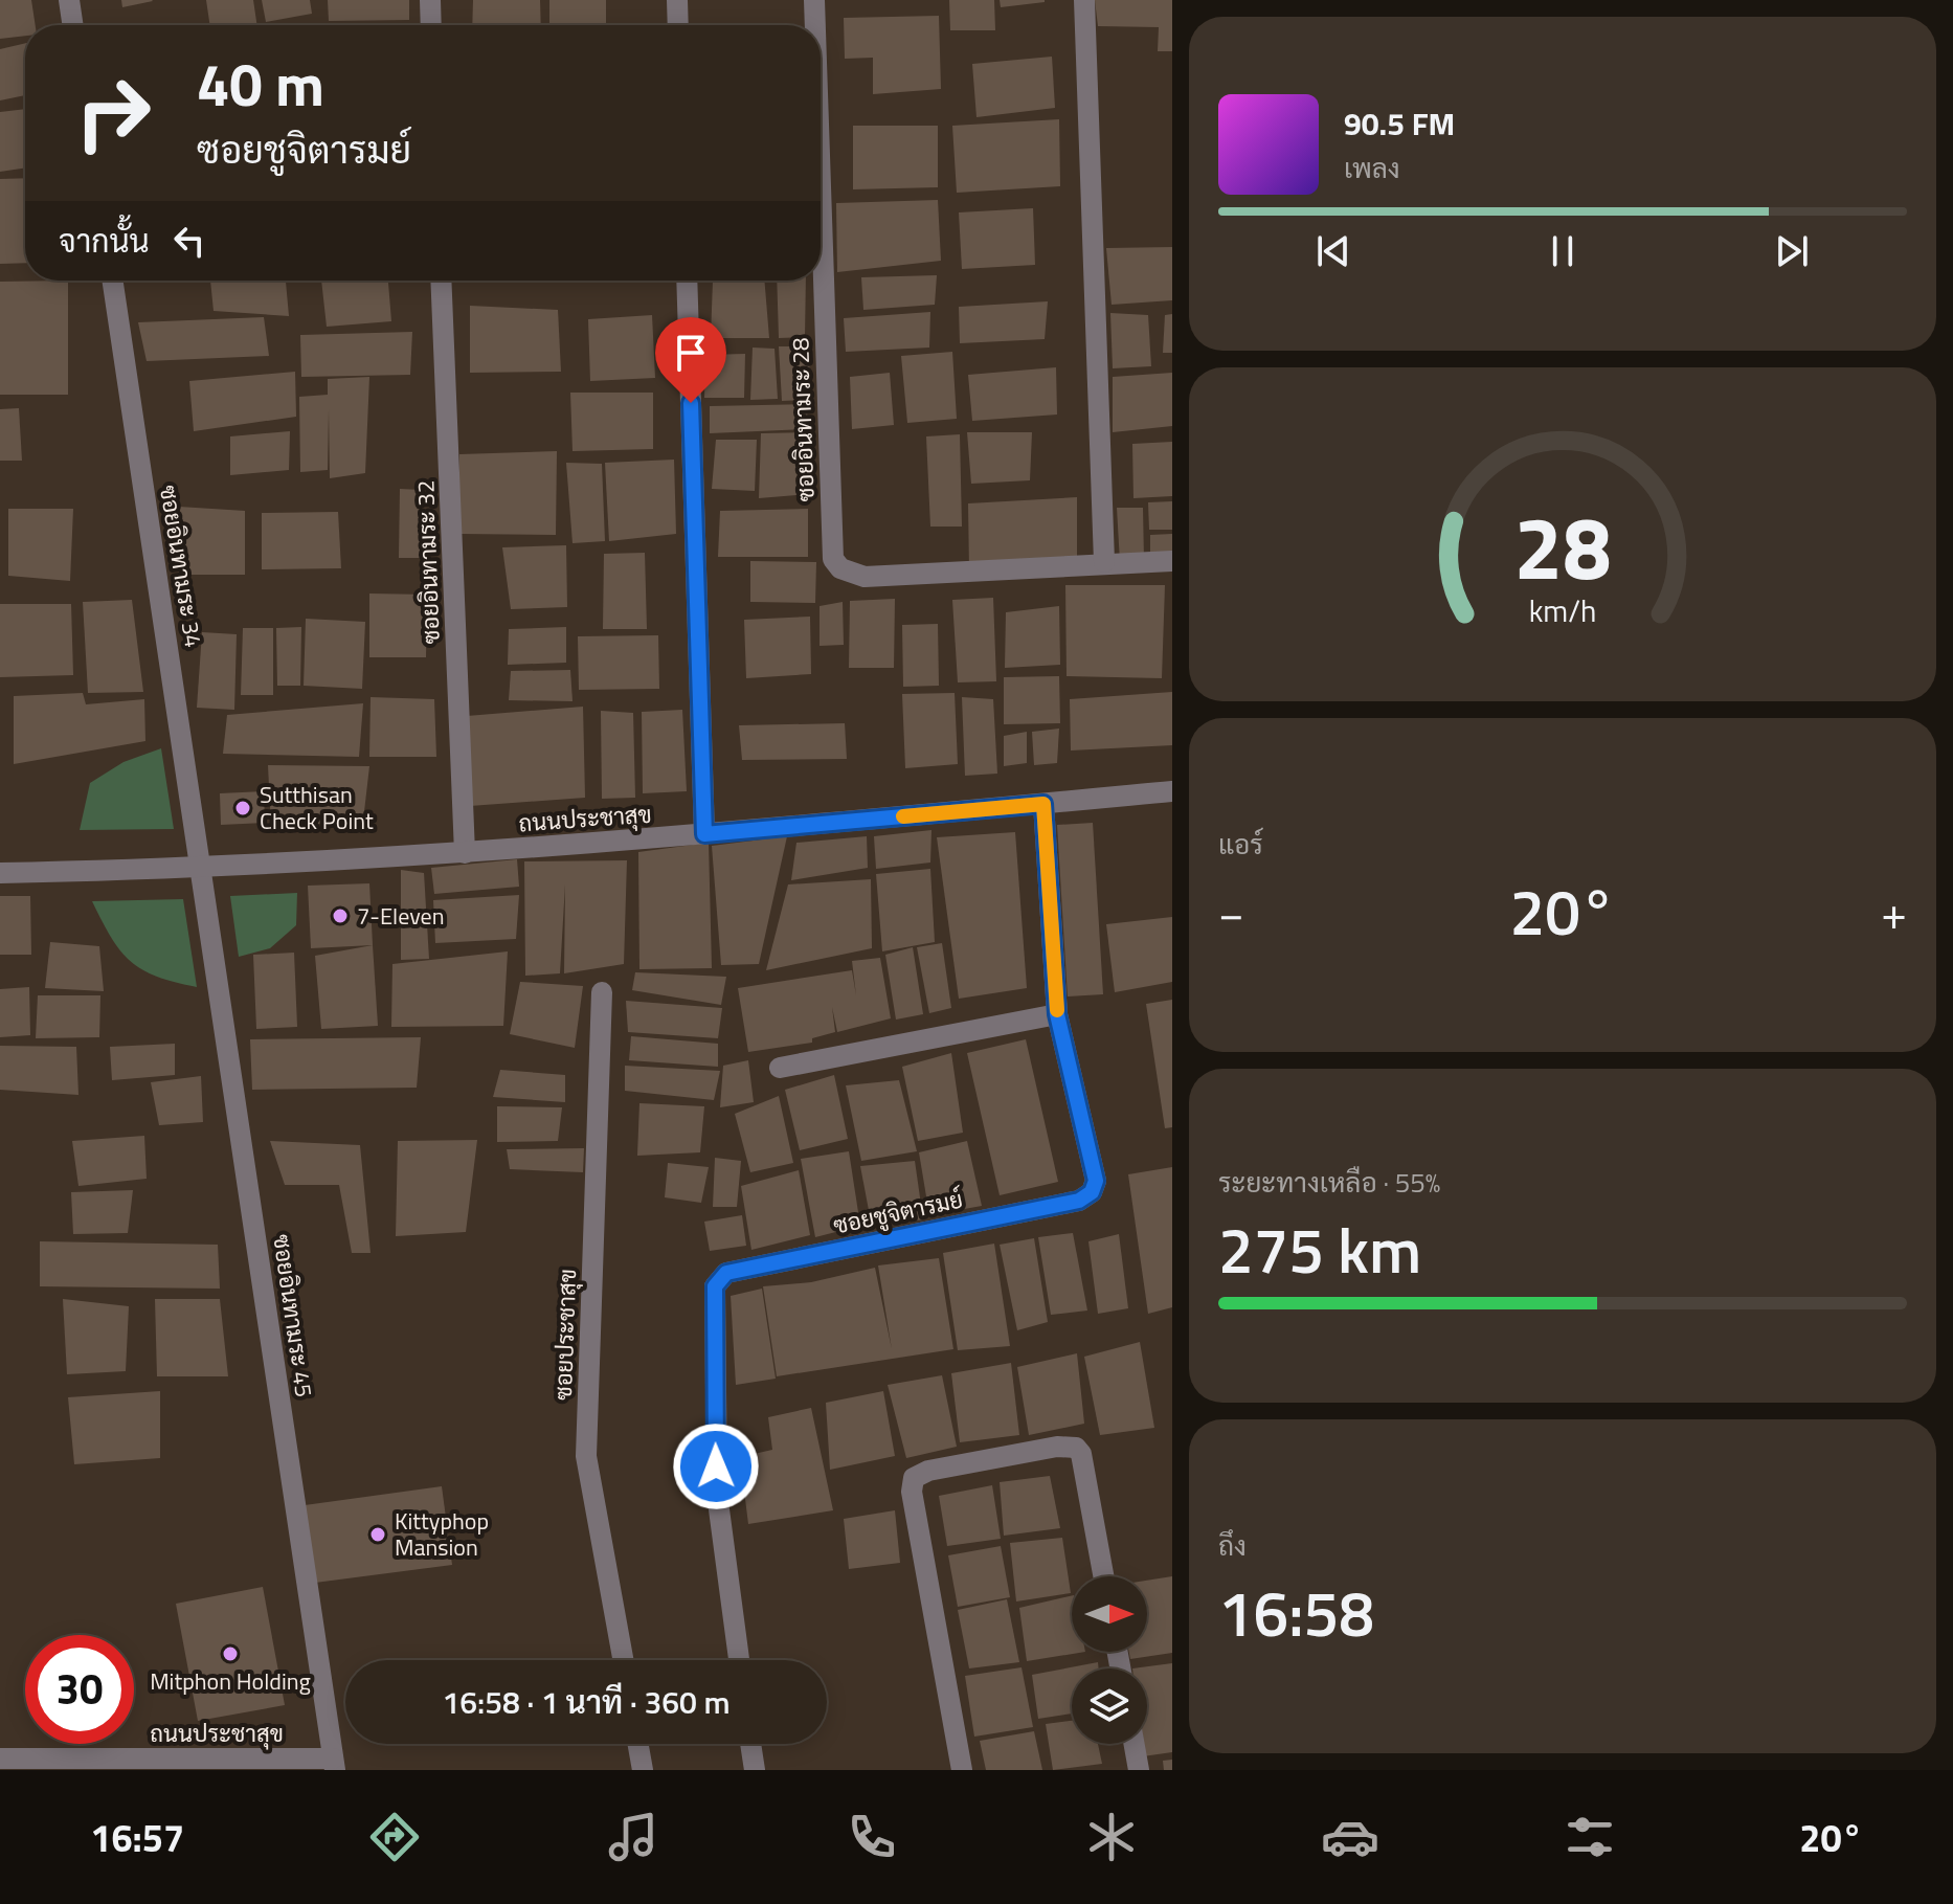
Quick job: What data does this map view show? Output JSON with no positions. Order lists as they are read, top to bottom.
{
  "streets": {
    "street": [
      "ซอยอินทามระ 28",
      "ซอยอินทามระ 32",
      "ซอยอินทามระ 34",
      "ถนนประชาสุข",
      "ซอยชูจิตารมย์",
      "ซอยอินทามระ 45",
      "ซอยประชาสุข"
    ]
  },
  "crossings": [
    ["ซอยอินทามระ 32", "ถนนประชาสุข"],
    ["ซอยอินทามระ 34", "ถนนประชาสุข"],
    ["ซอยอินทามระ 34", "ซอยอินทามระ 45"],
    ["ถนนประชาสุข", "ซอยชูจิตารมย์"],
    ["ถนนประชาสุข", "ซอยอินทามระ 45"]
  ],
  "places": [
    "Sutthisan Check Point",
    "7-Eleven",
    "Kittyphop Mansion",
    "Mitphon Holding"
  ],
  "north": "right",
  "page": {
    "turn": ["40 m", "ซอยชูจิตารมย์"],
    "song": ["90.5 FM", "เพลง"],
    "then": "จากนั้น",
    "tile": [
      "แอร์",
      ["ระยะทางเหลือ · 55%", "275 km"],
      ["ถึง", "16:58"]
    ],
    "heat": ["−", "20°", "+"],
    "limit": "30",
    "trip": "16:58 · 1 นาที · 360 m",
    "tabs": ["16:57", "20°"],
    "gauge": ["28", "km/h"]
  }
}
